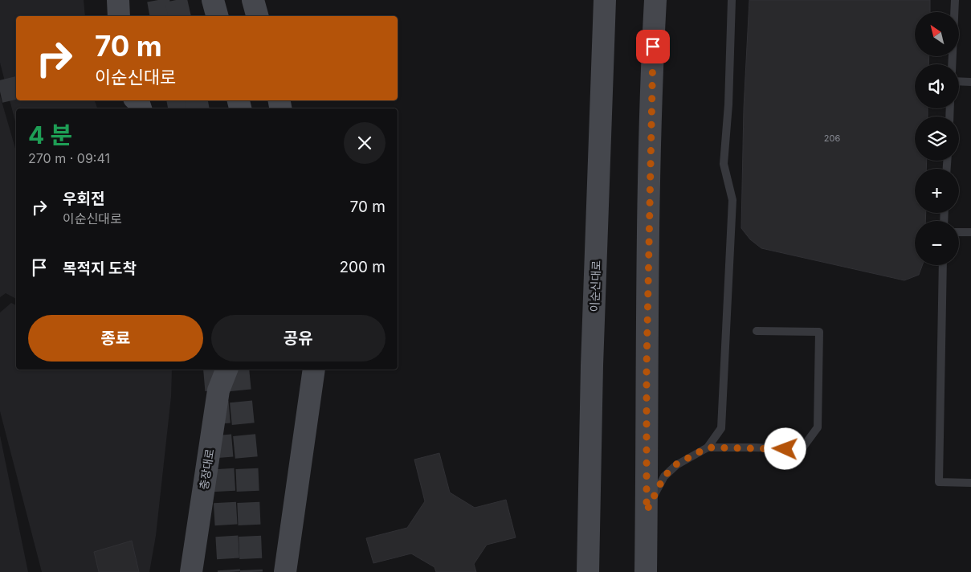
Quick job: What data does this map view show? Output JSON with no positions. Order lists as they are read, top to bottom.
{
  "streets": {
    "street": ["이순신대로", "충장대로"]
  },
  "house_numbers": ["206"],
  "north": "top left",
  "page": {
    "map_buttons": ["+", "−"],
    "turn": ["70 m", "이순신대로"],
    "heading": ["4 분", "270 m · 09:41"],
    "list": [
      {
        "name": "우회전",
        "note": "이순신대로",
        "value": "70 m"
      },
      {
        "name": "목적지 도착",
        "value": "200 m"
      }
    ],
    "buttons": ["종료", "공유"]
  }
}
